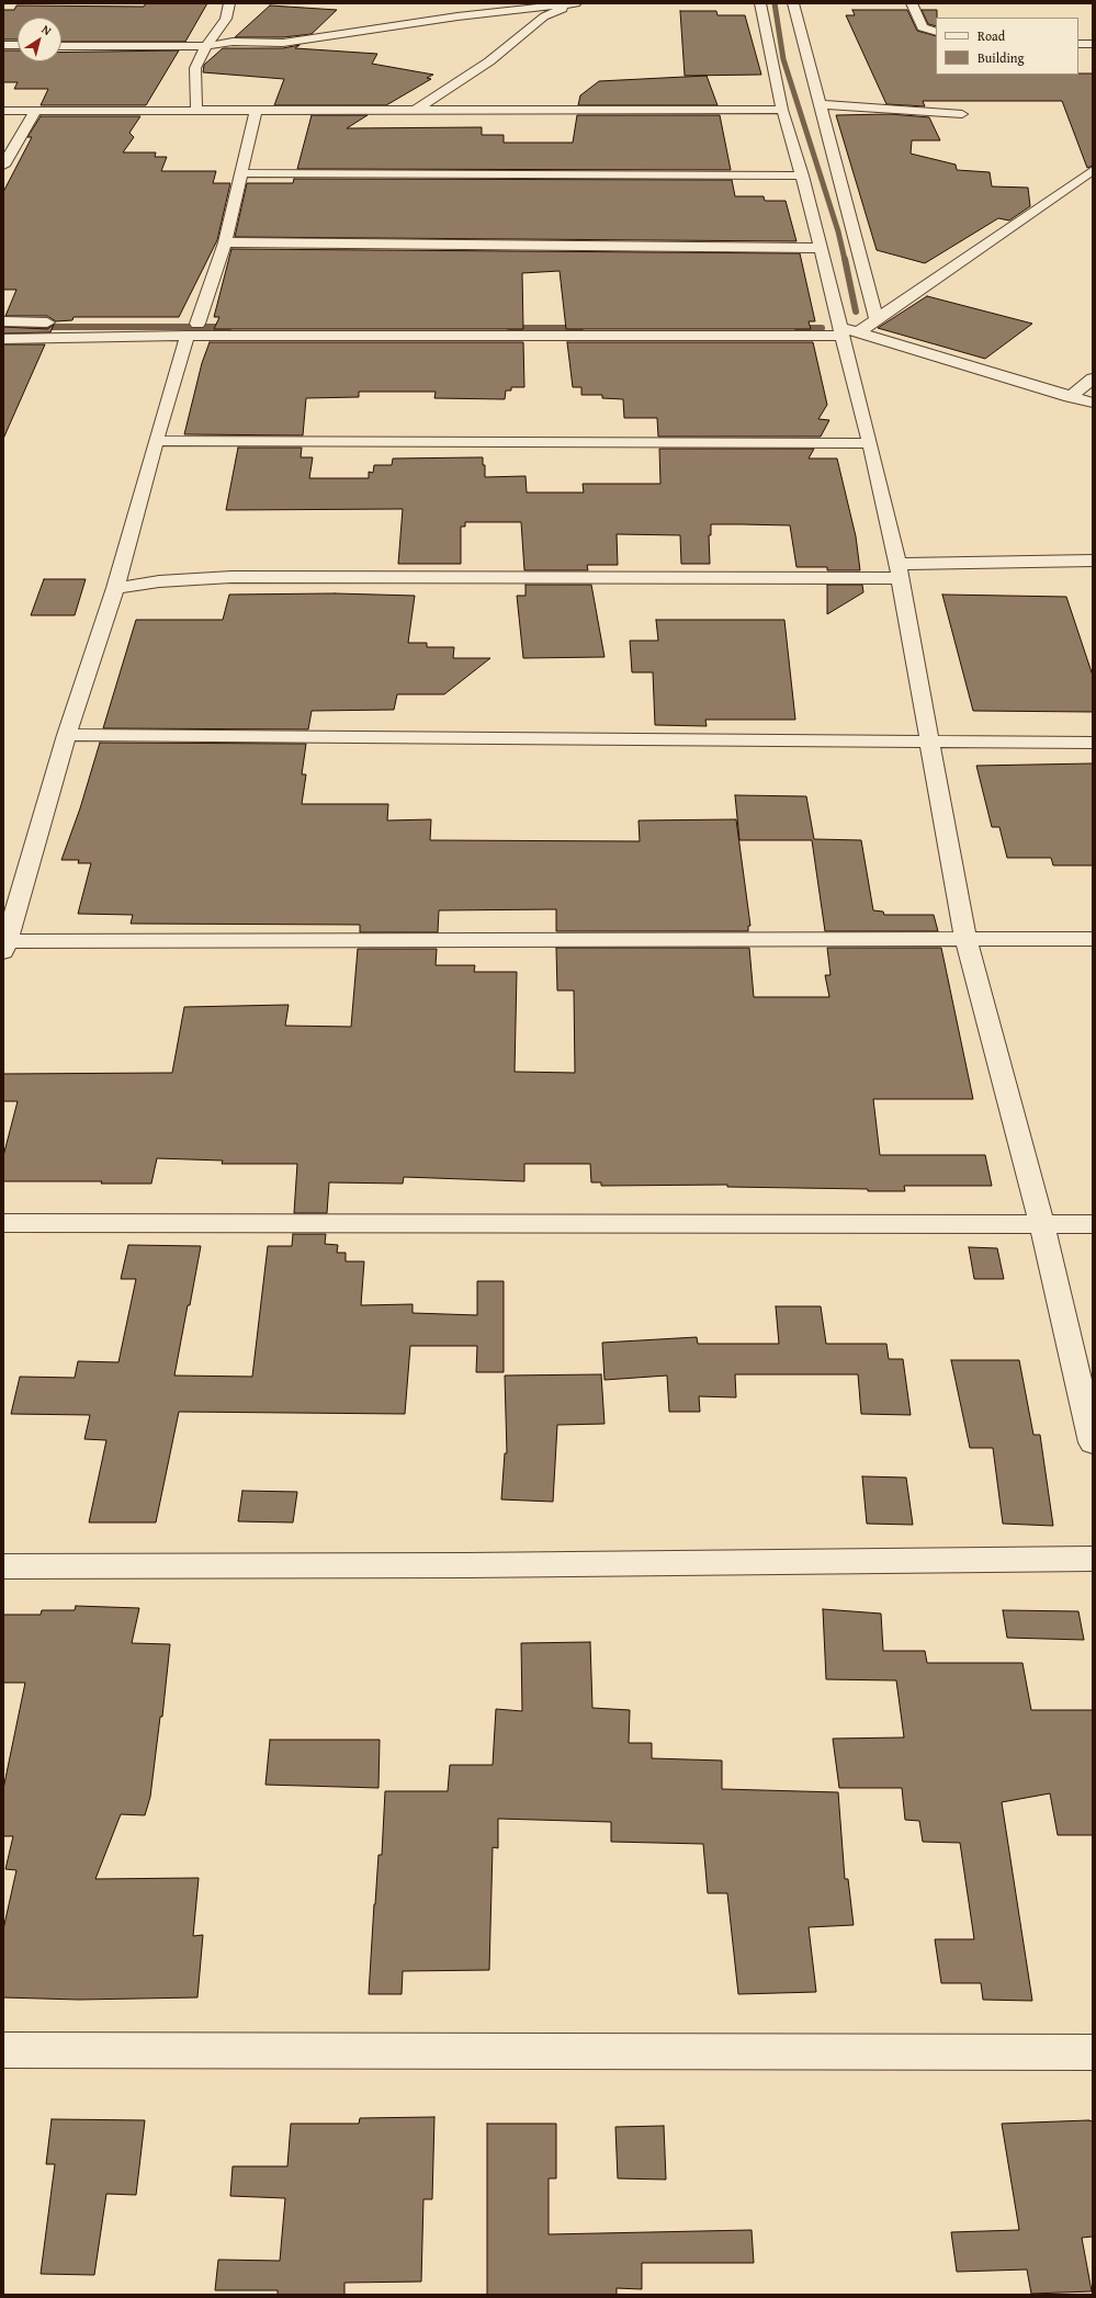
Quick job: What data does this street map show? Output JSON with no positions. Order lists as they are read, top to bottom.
{
  "legend": ["Road", "Building"],
  "north": "top right"
}
